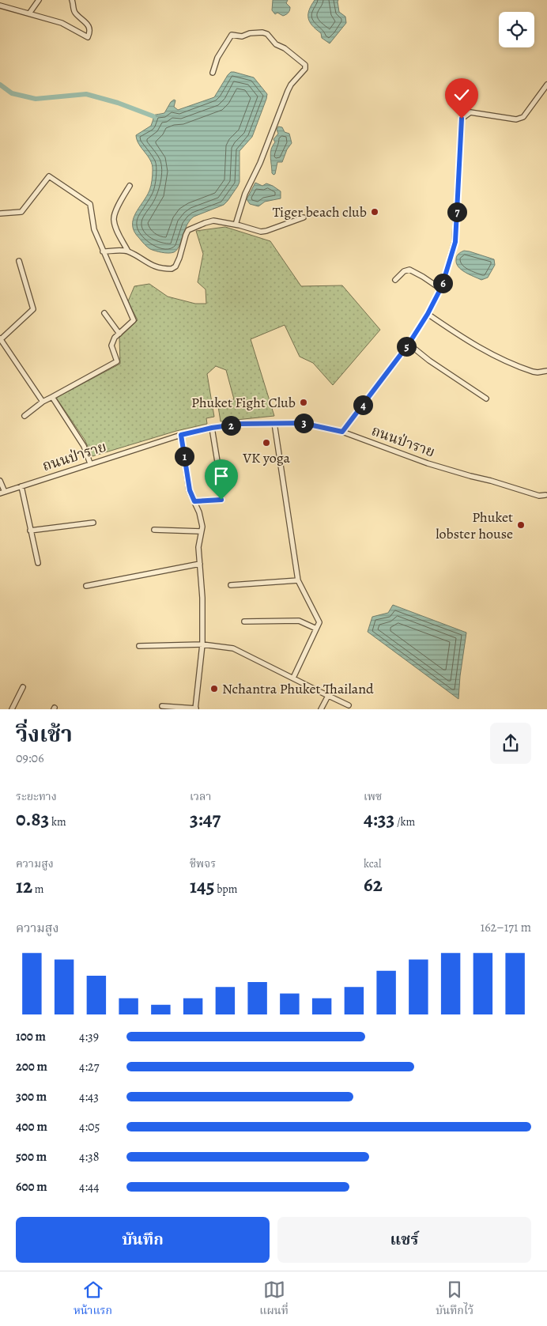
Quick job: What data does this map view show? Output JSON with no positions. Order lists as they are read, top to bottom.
{
  "streets": {
    "street": ["ถนนป่าราย"]
  },
  "places": [
    "Tiger beach club",
    "Phuket Fight Club",
    "VK yoga",
    "Phuket lobster house",
    "Nchantra Phuket Thailand"
  ],
  "page": {
    "pins": [
      "7",
      "6",
      "5",
      "4",
      "3",
      "2",
      "1"
    ],
    "heading": ["วิ่งเช้า", "09:06"],
    "stats": [
      ["ระยะทาง", "0.83 km"],
      ["เวลา", "3:47"],
      ["เพซ", "4:33 /km"],
      ["ความสูง", "12 m"],
      ["ชีพจร", "145 bpm"],
      ["kcal", "62"]
    ],
    "chart": ["ความสูง", "162–171 m"],
    "list": [
      {
        "name": "100 m",
        "note": "4:39"
      },
      {
        "name": "200 m",
        "note": "4:27"
      },
      {
        "name": "300 m",
        "note": "4:43"
      },
      {
        "name": "400 m",
        "note": "4:05"
      },
      {
        "name": "500 m",
        "note": "4:38"
      },
      {
        "name": "600 m",
        "note": "4:44"
      }
    ],
    "buttons": ["บันทึก", "แชร์"],
    "tabs": ["หน้าแรก", "แผนที่", "บันทึกไว้"]
  }
}
